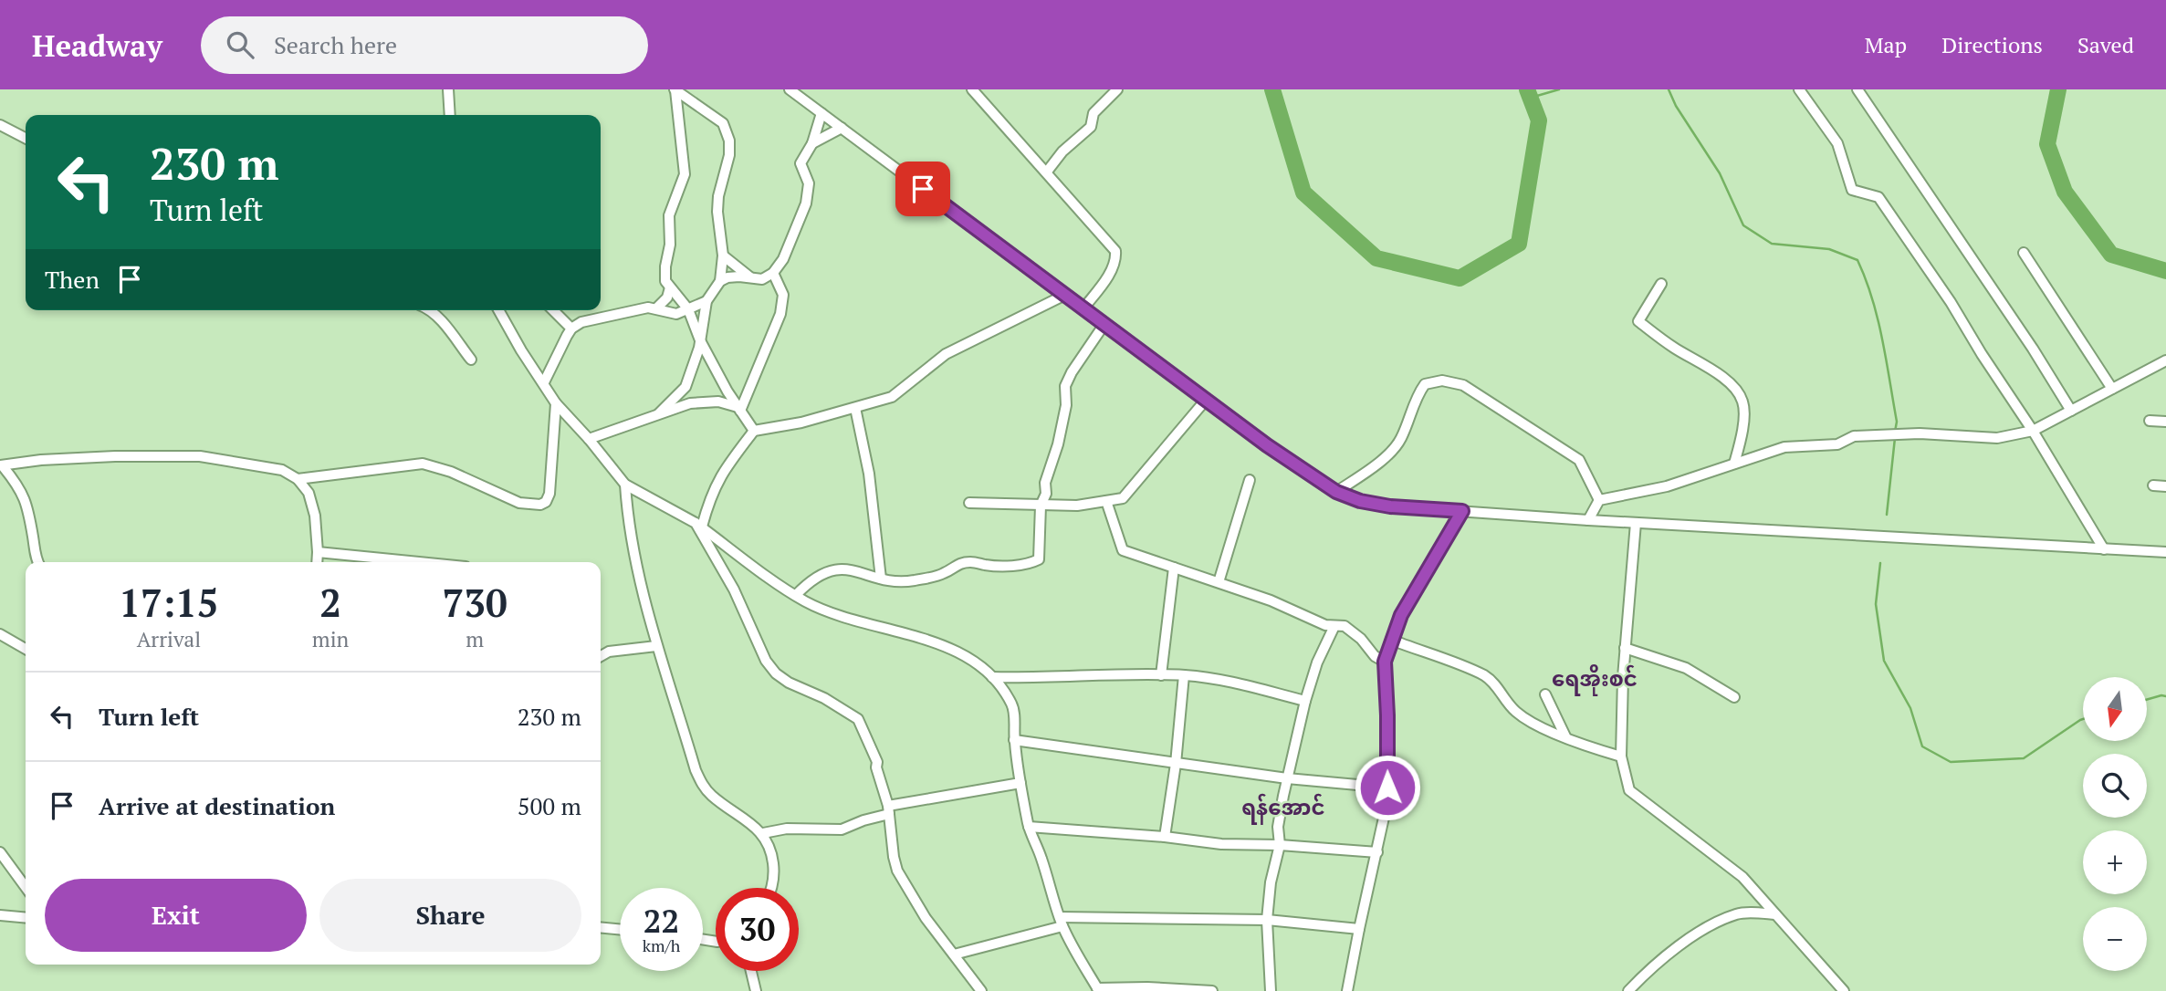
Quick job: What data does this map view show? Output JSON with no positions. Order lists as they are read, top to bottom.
{
  "districts": ["ရေအိုးစင်", "ရန်အောင်"],
  "north": "bottom",
  "page": {
    "header": "Headway",
    "search": "Search here",
    "nav": ["Map", "Directions", "Saved"],
    "turn": ["230 m", "Turn left"],
    "then": "Then",
    "eta": [
      "17:15",
      "Arrival",
      "2",
      "min",
      "730",
      "m"
    ],
    "list": [
      {
        "name": "Turn left",
        "value": "230 m"
      },
      {
        "name": "Arrive at destination",
        "value": "500 m"
      }
    ],
    "map_buttons": ["+", "−"],
    "buttons": ["Exit", "Share"],
    "speed": "22 km/h",
    "limit": "30"
  }
}
